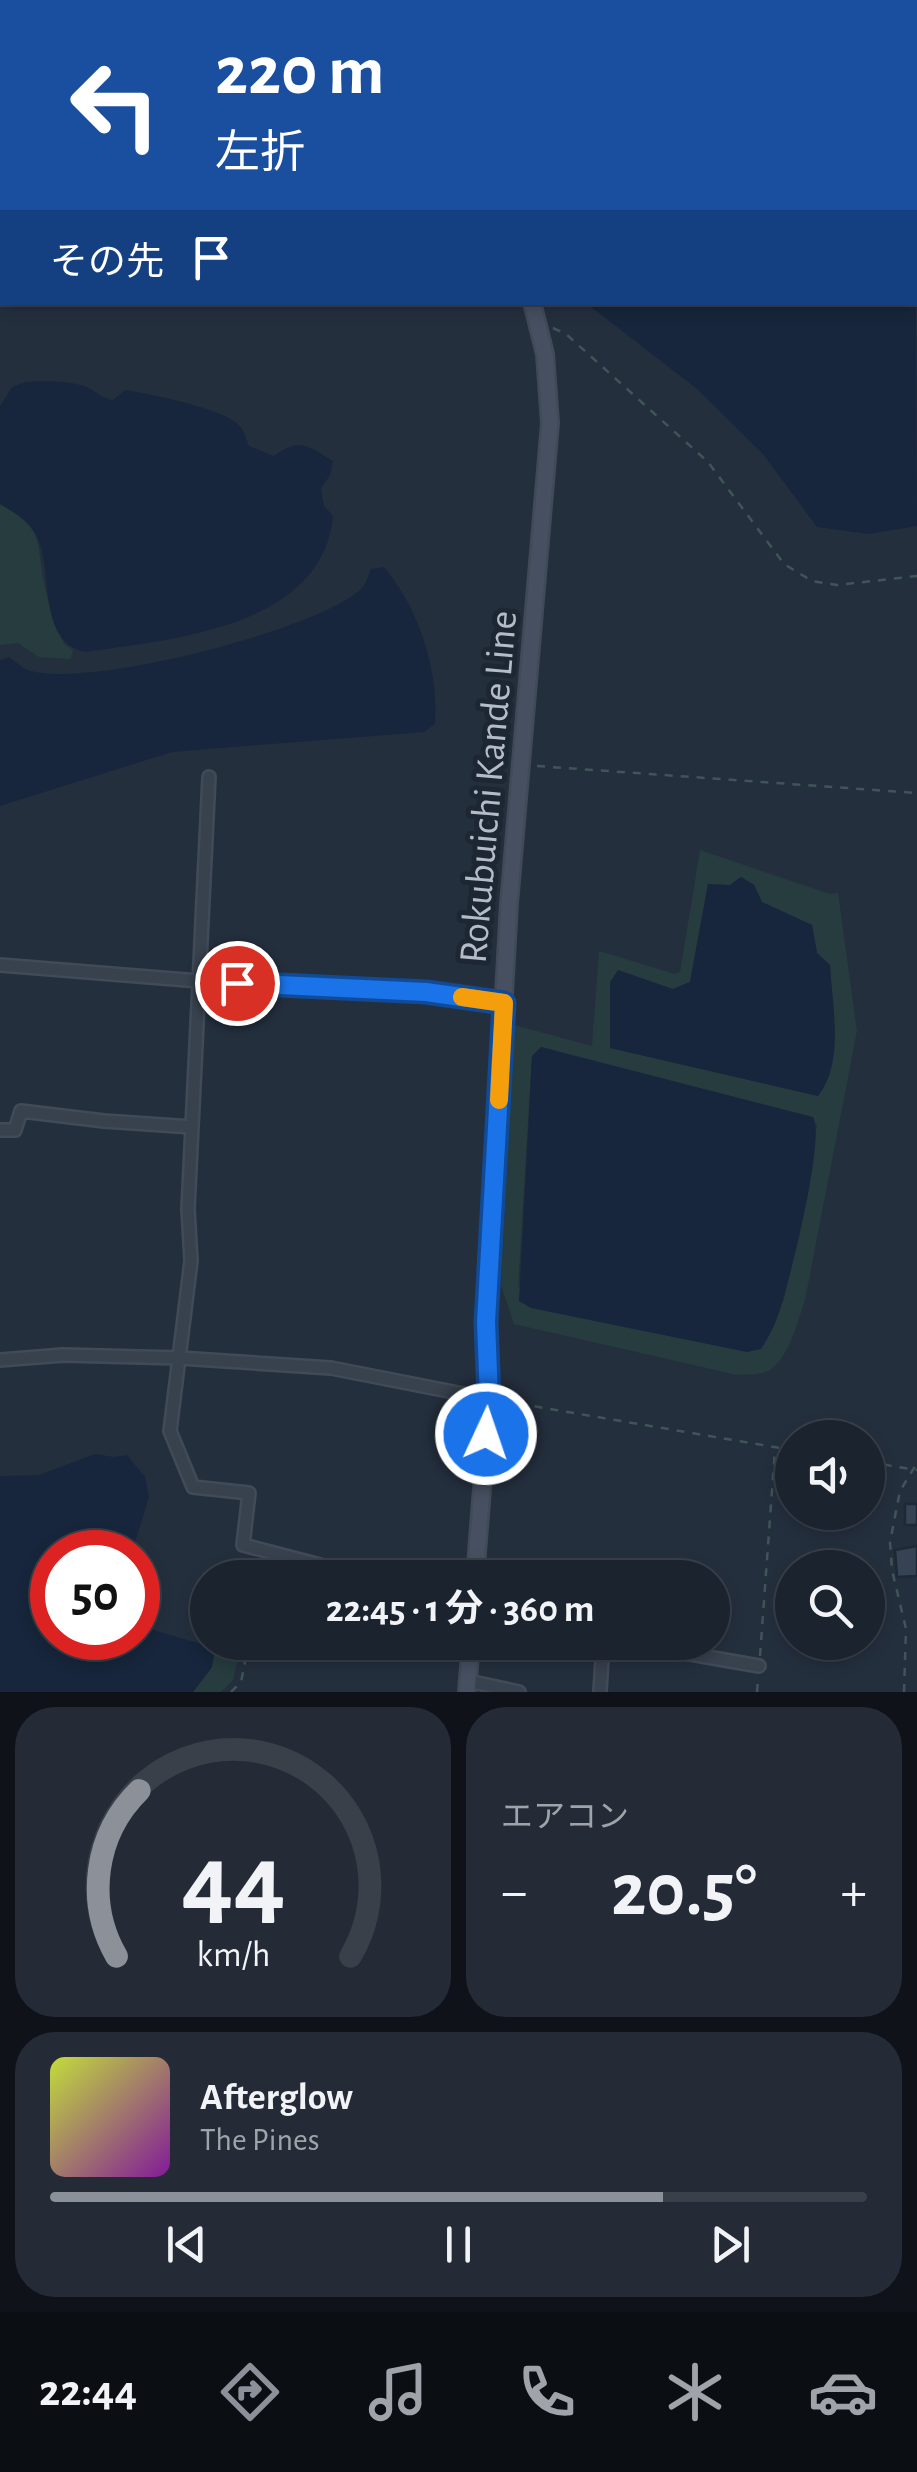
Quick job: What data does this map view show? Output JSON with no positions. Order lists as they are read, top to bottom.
{
  "streets": {
    "main road": ["Rokubuichi Kande Line"]
  },
  "page": {
    "turn": ["220 m", "左折"],
    "then": "その先",
    "limit": "50",
    "trip": "22:45 · 1 分 · 360 m",
    "tile": "エアコン",
    "heat": ["−", "20.5°", "+"],
    "song": ["Afterglow", "The Pines"],
    "tabs": "22:44",
    "gauge": ["44", "km/h"]
  }
}
